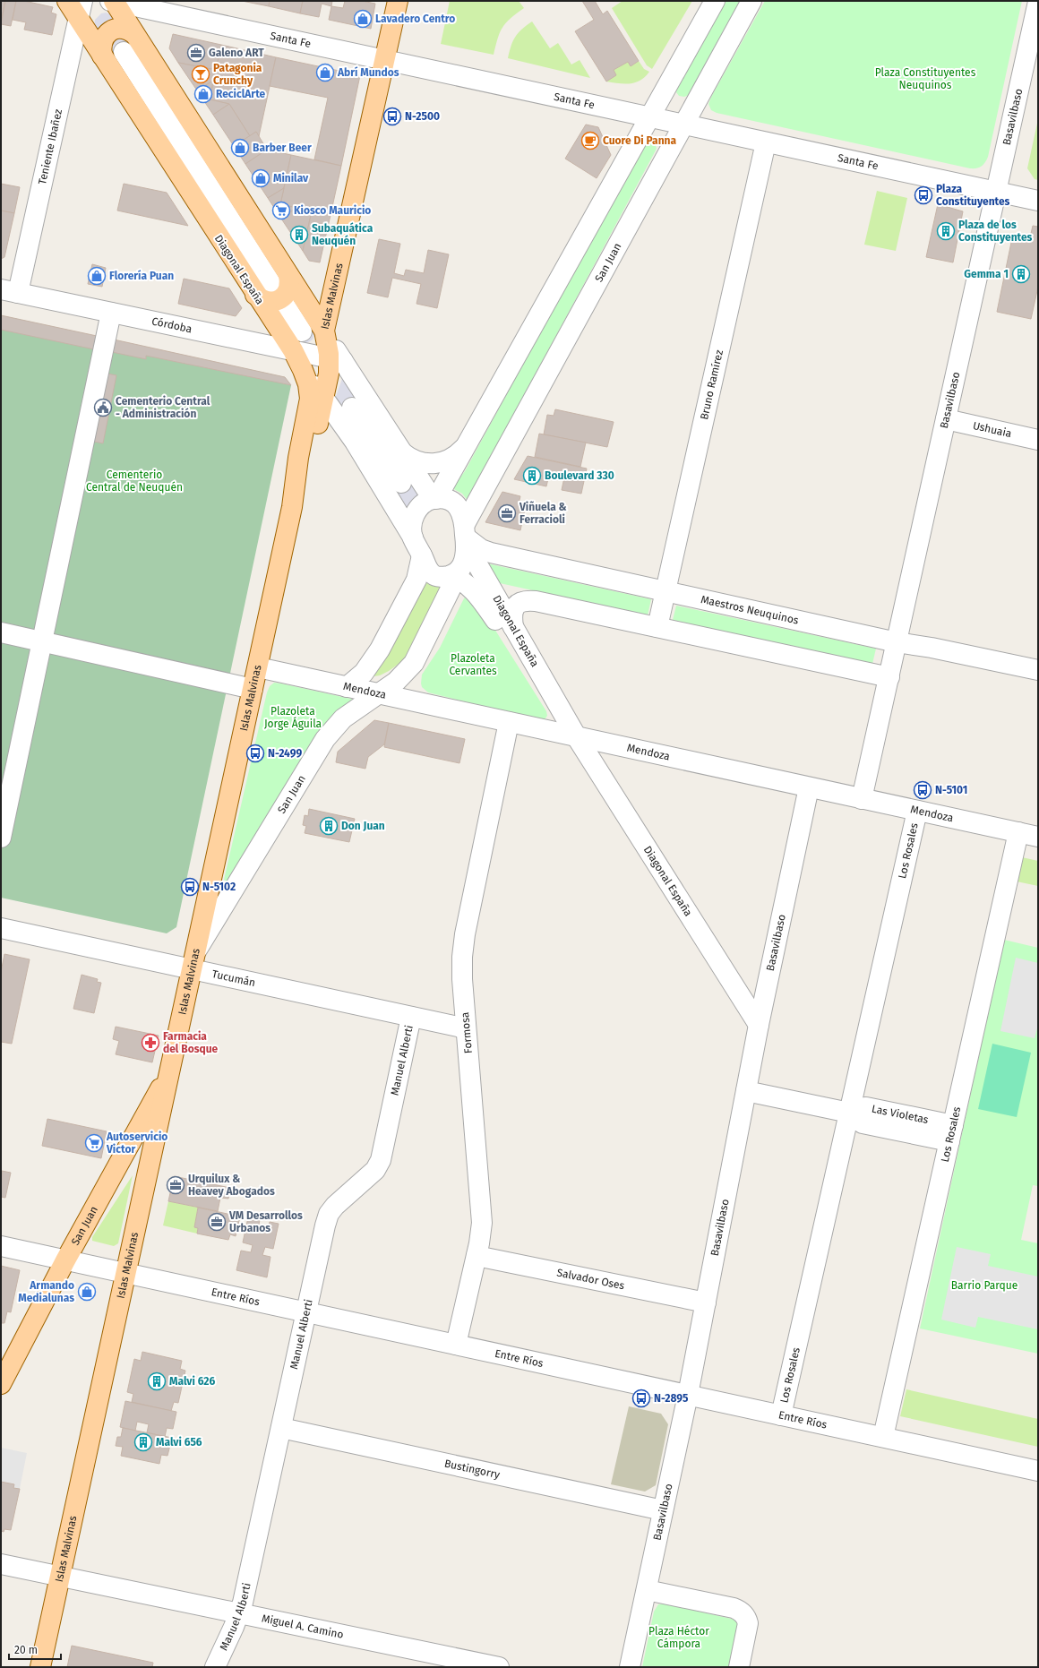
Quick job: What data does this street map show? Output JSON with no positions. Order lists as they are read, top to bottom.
{
  "streets": {
    "main road": ["San Juan", "Diagonal España", "Islas Malvinas"],
    "street": [
      "Santa Fe",
      "Basavilbaso",
      "Teniente Ibañez",
      "Córdoba",
      "Bruno Ramírez",
      "Ushuaia",
      "Maestros Neuquinos",
      "Mendoza",
      "Los Rosales",
      "Tucumán",
      "Formosa",
      "Manuel Alberti",
      "Las Violetas",
      "Salvador Oses",
      "Entre Ríos",
      "Bustingorry",
      "Miguel A. Camino"
    ]
  },
  "crossings": [
    ["Santa Fe", "Basavilbaso"],
    ["Santa Fe", "San Juan"],
    ["Santa Fe", "Islas Malvinas"],
    ["Santa Fe", "Bruno Ramírez"],
    ["Basavilbaso", "Diagonal España"],
    ["Basavilbaso", "Ushuaia"],
    ["Basavilbaso", "Maestros Neuquinos"],
    ["Basavilbaso", "Mendoza"],
    ["Basavilbaso", "Las Violetas"],
    ["Basavilbaso", "Salvador Oses"],
    ["Basavilbaso", "Entre Ríos"],
    ["Basavilbaso", "Bustingorry"],
    ["Teniente Ibañez", "Diagonal España"],
    ["Teniente Ibañez", "Córdoba"],
    ["San Juan", "Diagonal España"],
    ["San Juan", "Islas Malvinas"],
    ["San Juan", "Maestros Neuquinos"],
    ["San Juan", "Mendoza"],
    ["San Juan", "Entre Ríos"],
    ["Diagonal España", "Islas Malvinas"],
    ["Diagonal España", "Córdoba"],
    ["Diagonal España", "Maestros Neuquinos"],
    ["Diagonal España", "Mendoza"],
    ["Islas Malvinas", "Córdoba"],
    ["Islas Malvinas", "Mendoza"],
    ["Islas Malvinas", "Tucumán"],
    ["Islas Malvinas", "Entre Ríos"],
    ["Islas Malvinas", "Miguel A. Camino"],
    ["Bruno Ramírez", "Maestros Neuquinos"],
    ["Mendoza", "Los Rosales"],
    ["Mendoza", "Formosa"],
    ["Los Rosales", "Las Violetas"],
    ["Los Rosales", "Entre Ríos"],
    ["Tucumán", "Formosa"],
    ["Tucumán", "Manuel Alberti"],
    ["Formosa", "Salvador Oses"],
    ["Formosa", "Entre Ríos"],
    ["Manuel Alberti", "Entre Ríos"],
    ["Manuel Alberti", "Bustingorry"],
    ["Manuel Alberti", "Miguel A. Camino"]
  ],
  "parks": [
    "Plaza Constituyentes Neuquinos",
    "Cementerio Central de Neuquén",
    "Plazoleta Cervantes",
    "Plazoleta Jorge Águila",
    "Barrio Parque",
    "Plaza Héctor Cámpora"
  ],
  "places": {
    "shop": [
      "Lavadero Centro",
      "Abrí Mundos",
      "ReciclArte",
      "Barber Beer",
      "Minilav",
      "Florería Puan",
      "Armando Medialunas"
    ],
    "office": [
      "Galeno ART",
      "Viñuela & Ferracioli",
      "Urquilux & Heavey Abogados",
      "VM Desarrollos Urbanos"
    ],
    "bar": ["Patagonia Crunchy"],
    "bus stop": [
      "N-2500",
      "Plaza Constituyentes",
      "N-2499",
      "N-5101",
      "N-5102",
      "N-2895"
    ],
    "cafe": ["Cuore Di Panna"],
    "supermarket": ["Kiosco Mauricio", "Autoservicio Victor"],
    "building": [
      "Plaza de los Constituyentes",
      "Subaquática Neuquén",
      "Gemma 1",
      "Boulevard 330",
      "Don Juan",
      "Malvi 626",
      "Malvi 656"
    ],
    "public building": ["Cementerio Central - Administración"],
    "pharmacy": ["Farmacia del Bosque"]
  },
  "scale_bar": "20 m"
}
